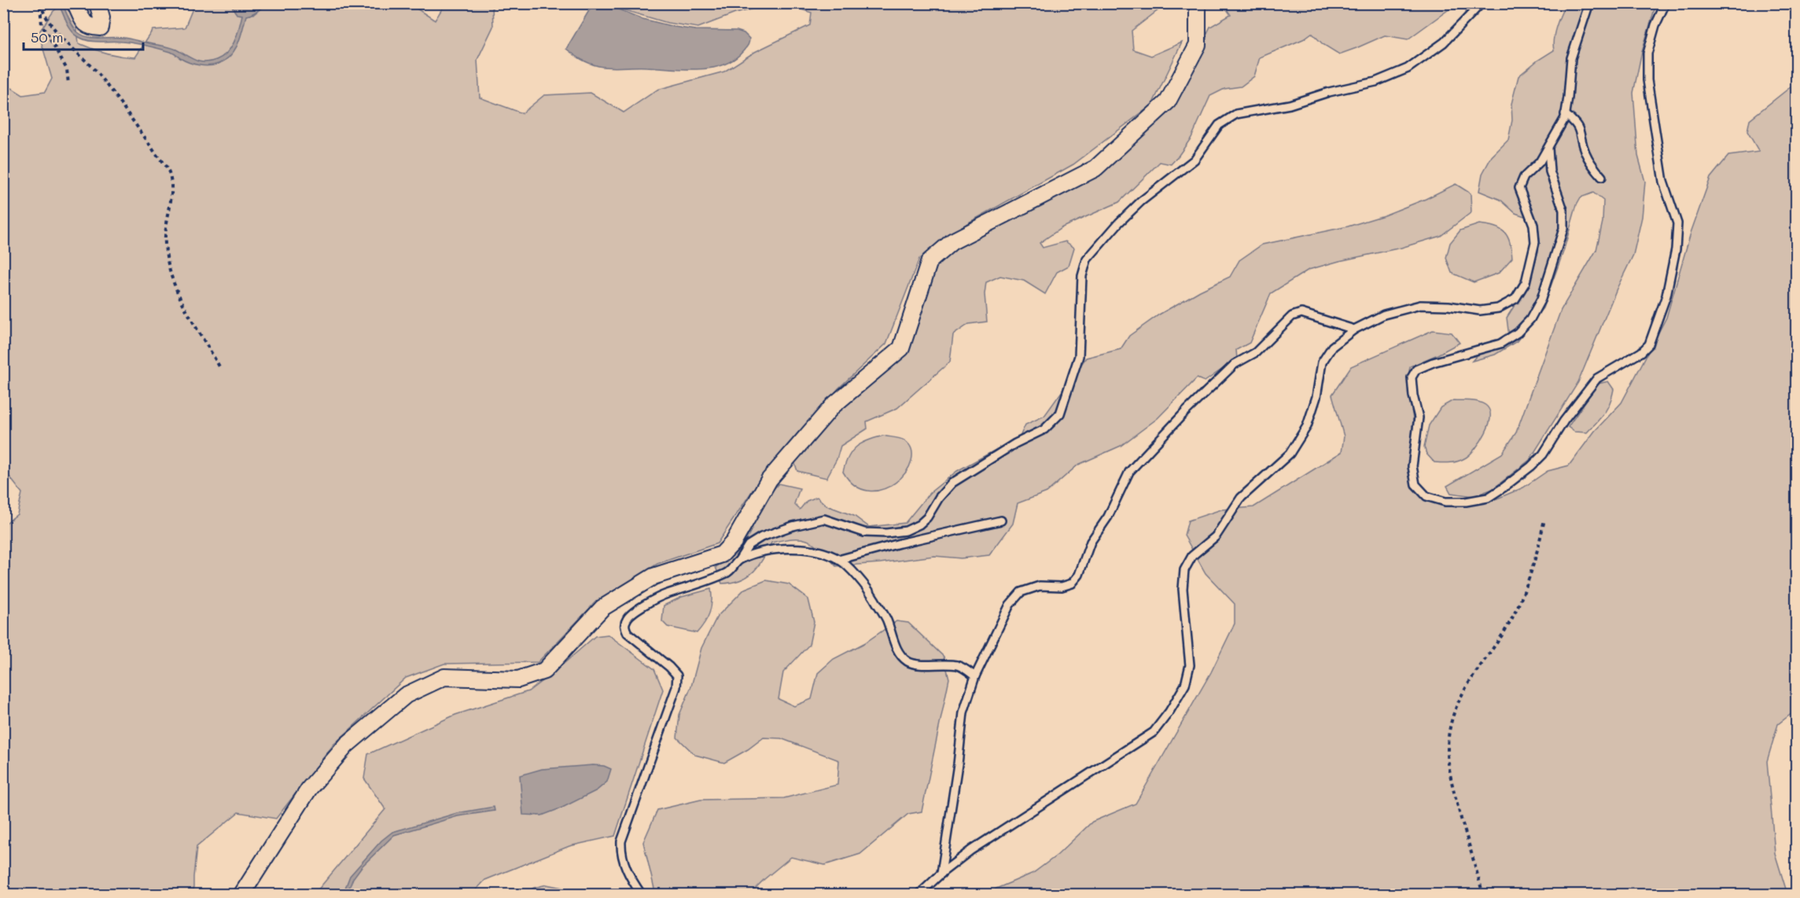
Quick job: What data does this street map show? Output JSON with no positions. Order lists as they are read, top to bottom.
{
  "scale_bar": "50 m"
}
